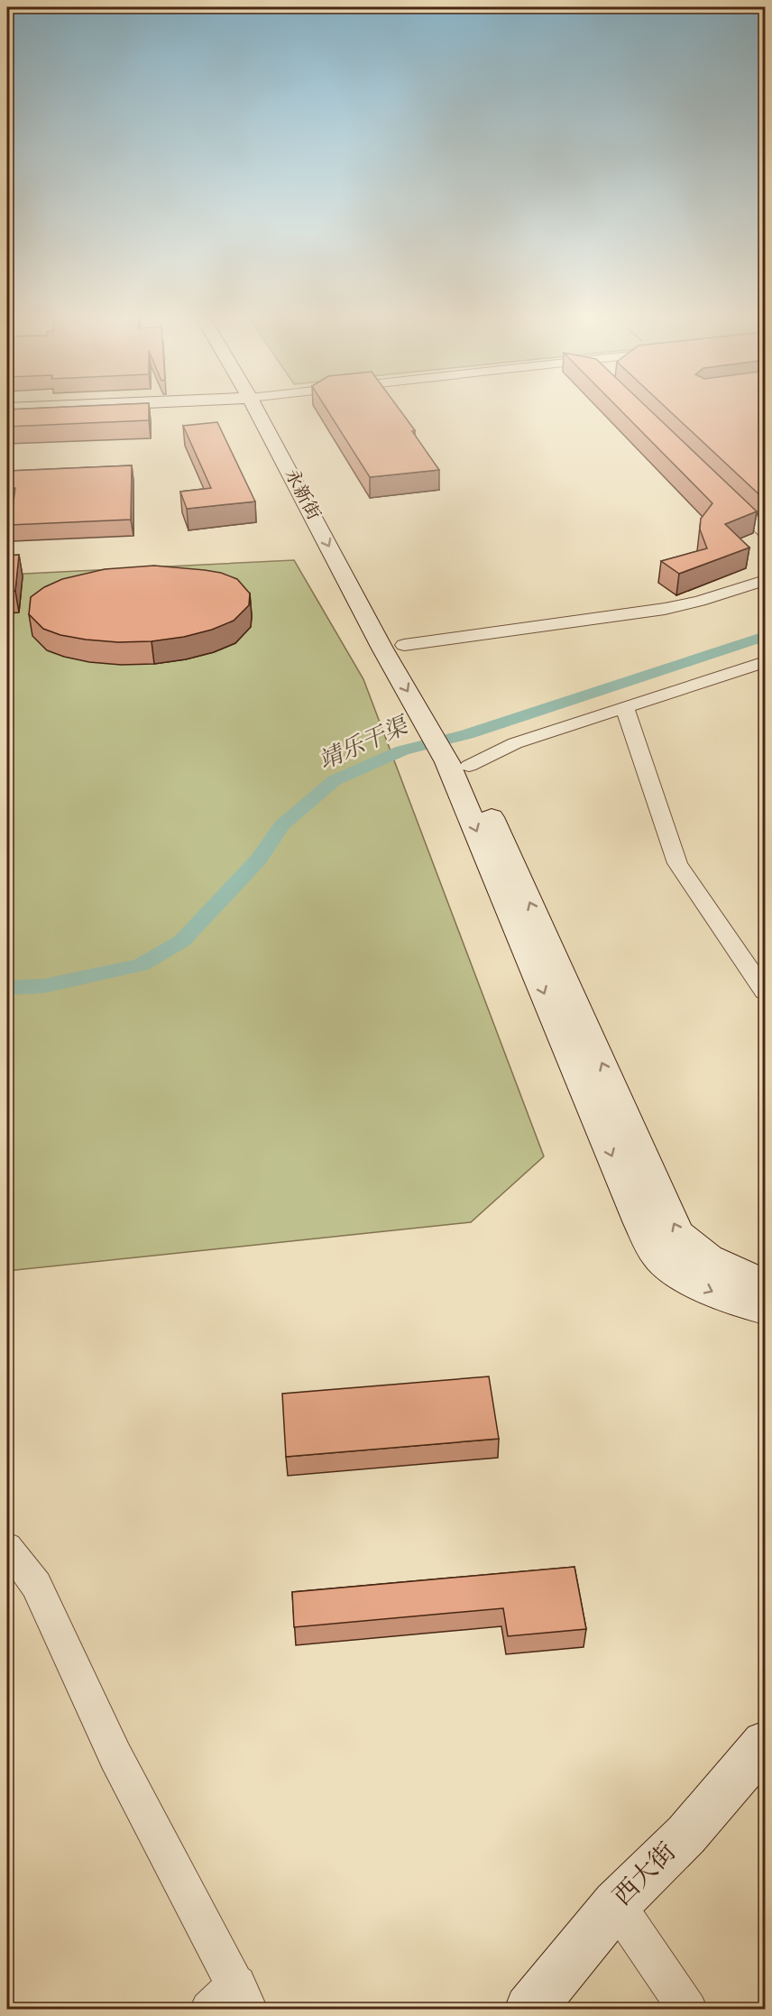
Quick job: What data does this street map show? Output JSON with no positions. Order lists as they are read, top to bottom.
{
  "streets": {
    "street": ["永新街", "西大街"]
  },
  "water": ["靖乐干渠"]
}
